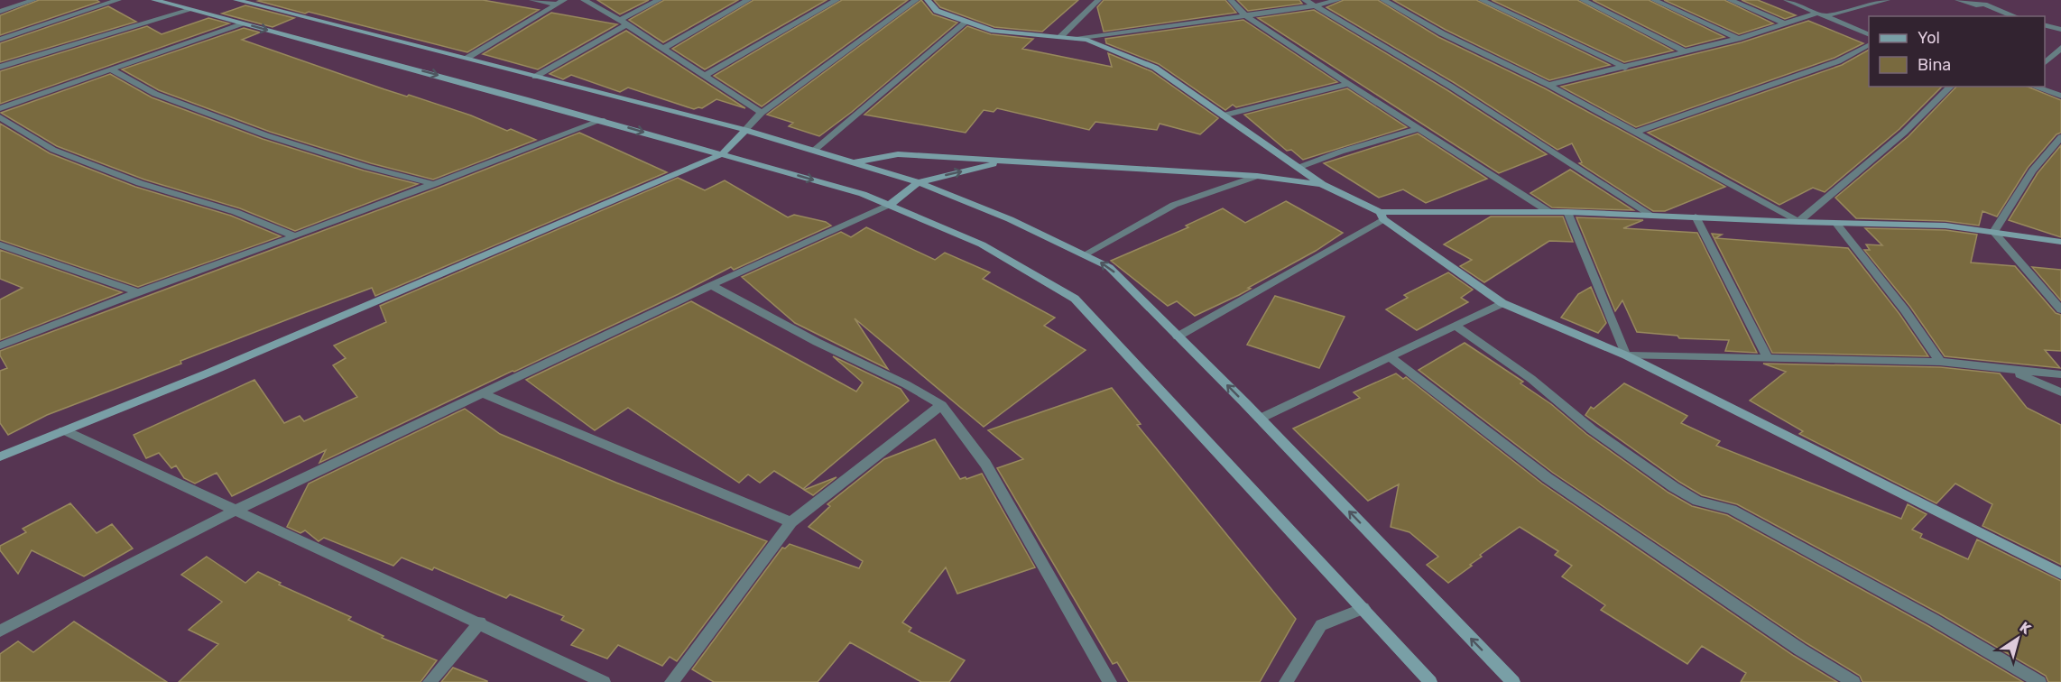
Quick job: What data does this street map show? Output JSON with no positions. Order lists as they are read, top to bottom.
{
  "legend": ["Yol", "Bina"],
  "north": "top right"
}
